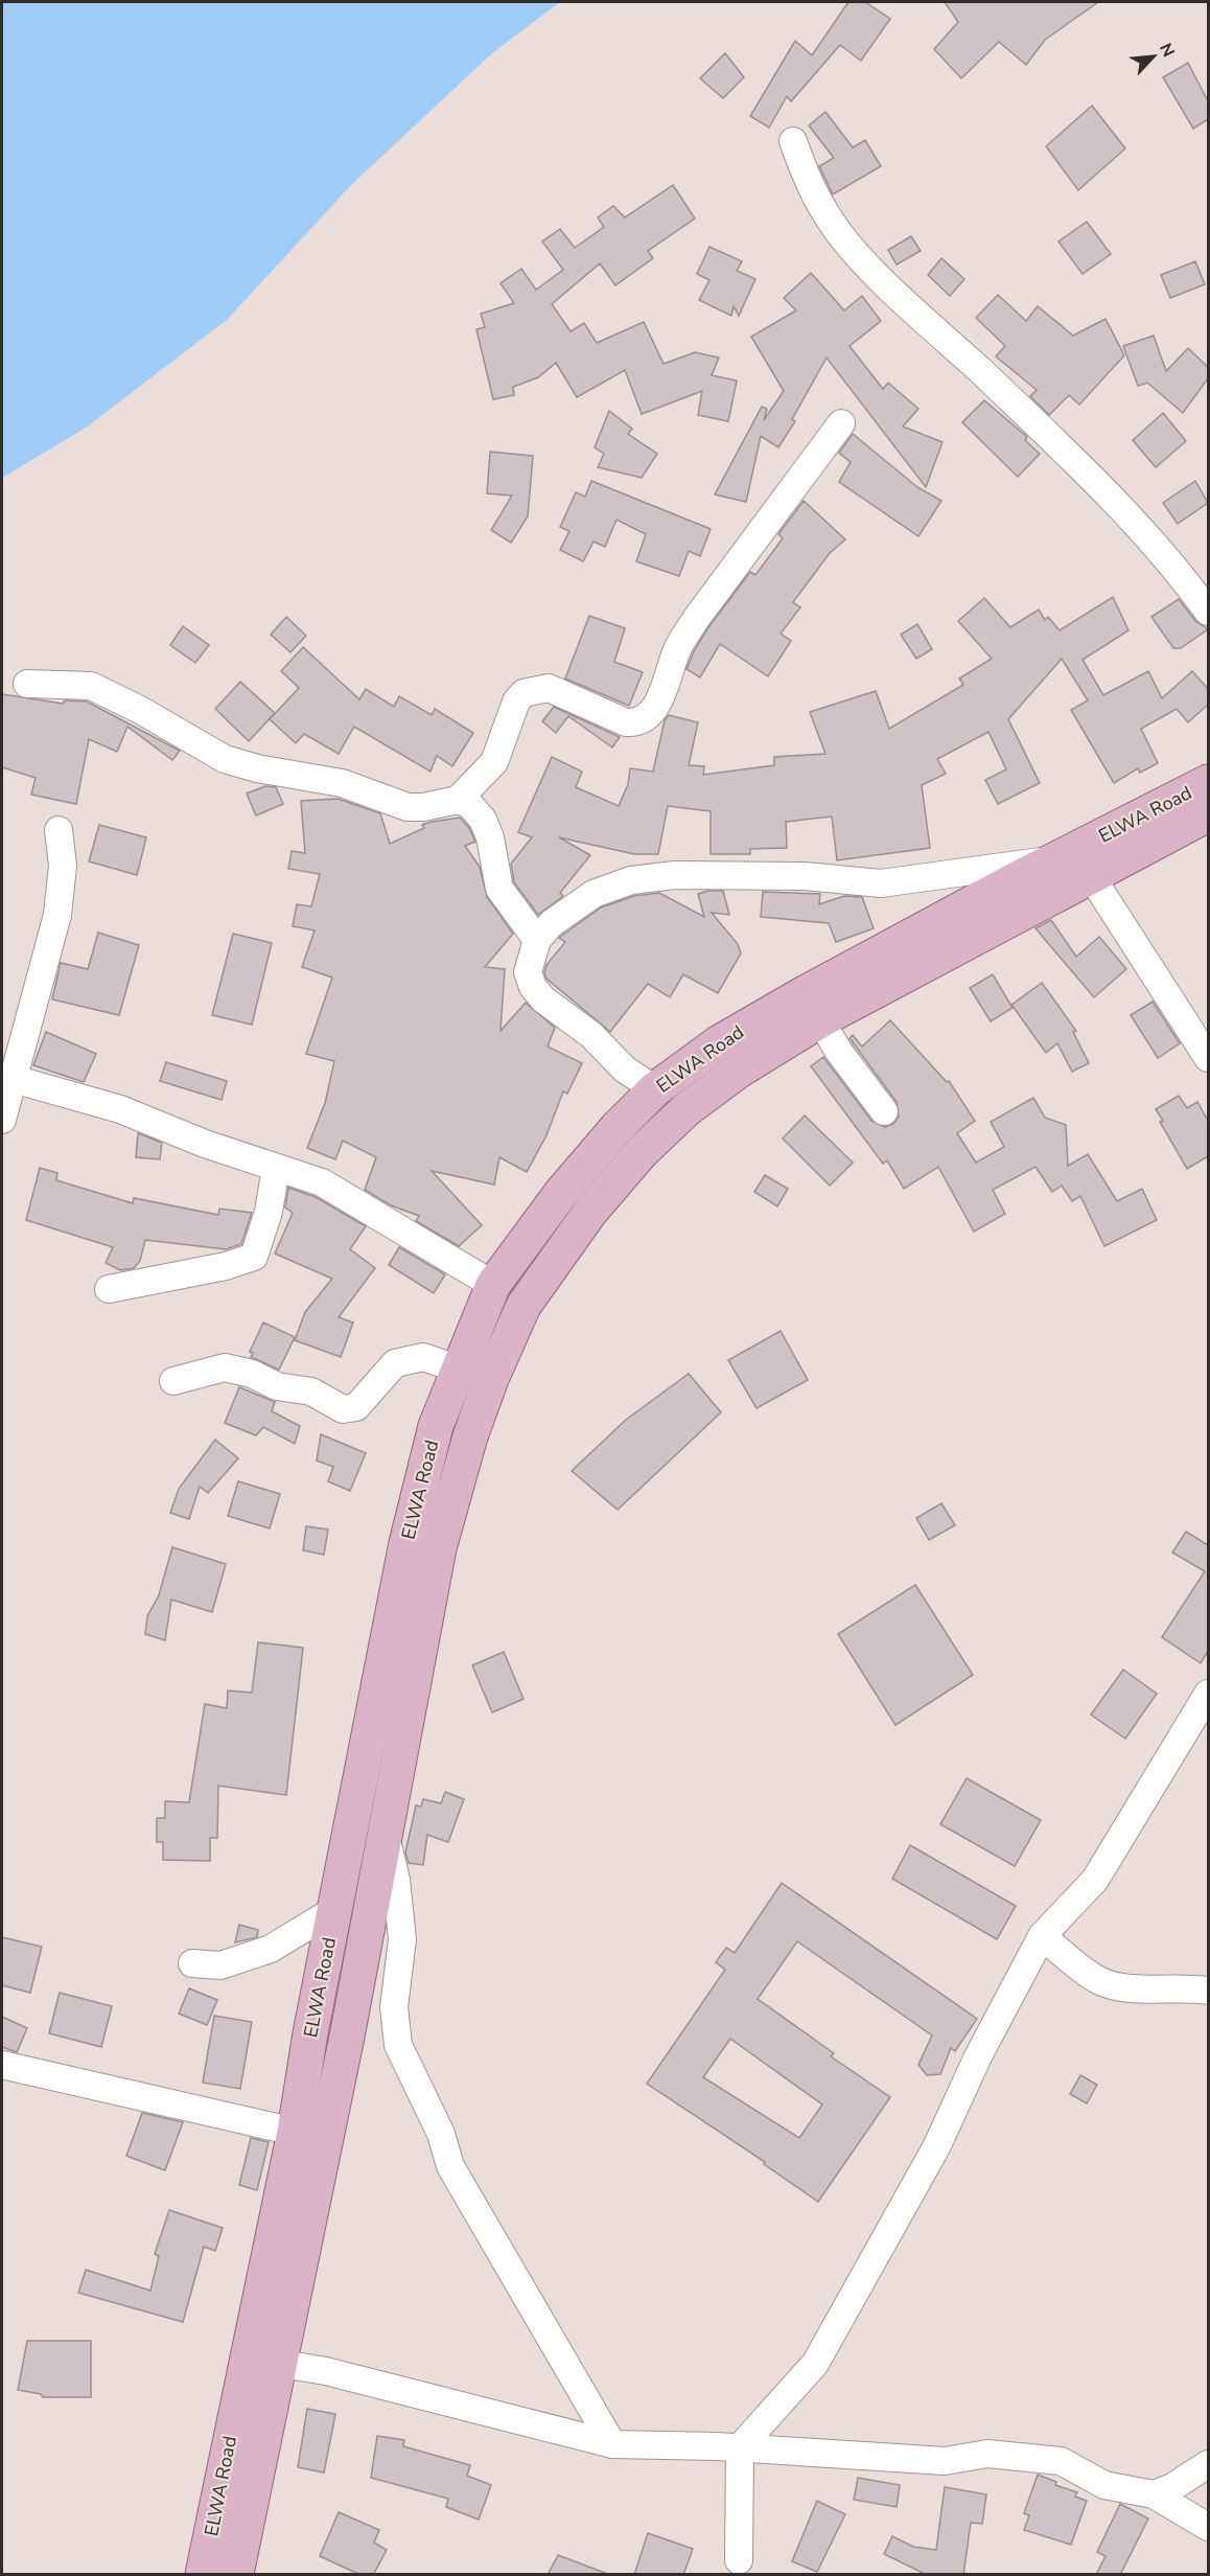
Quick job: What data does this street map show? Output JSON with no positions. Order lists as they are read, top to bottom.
{
  "streets": {
    "main road": ["ELWA Road"]
  },
  "north": "top right"
}
